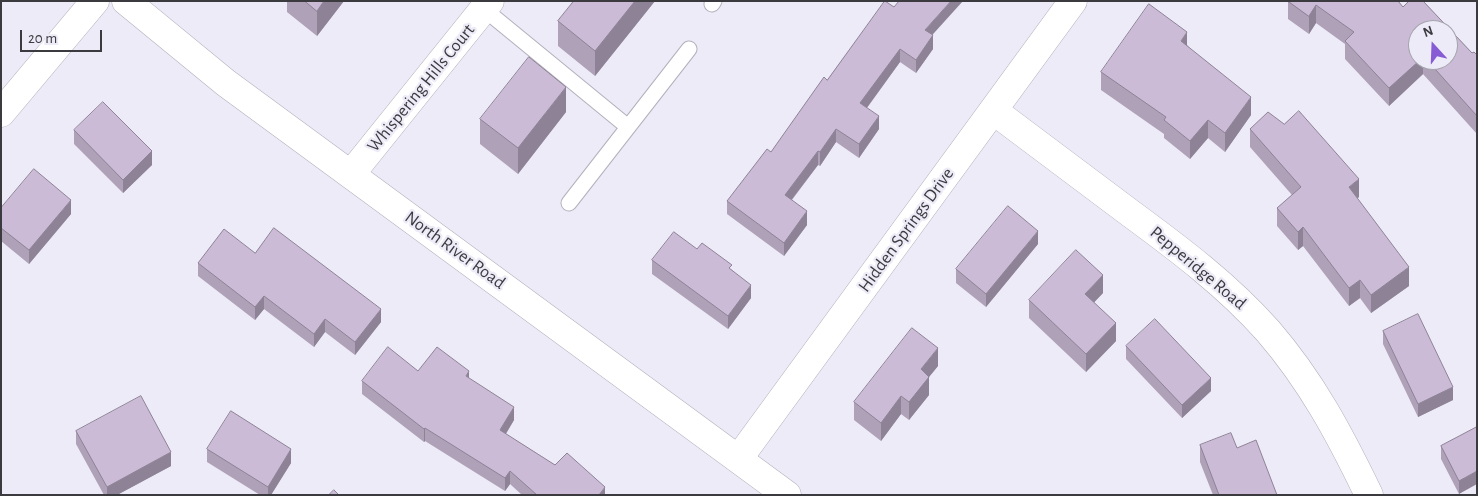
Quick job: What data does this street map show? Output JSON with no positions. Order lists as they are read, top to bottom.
{
  "streets": {
    "street": [
      "Whispering Hills Court",
      "Hidden Springs Drive",
      "North River Road",
      "Pepperidge Road"
    ]
  },
  "crossings": [
    ["Whispering Hills Court", "North River Road"],
    ["Hidden Springs Drive", "North River Road"],
    ["Hidden Springs Drive", "Pepperidge Road"]
  ],
  "scale_bar": "20 m",
  "north": "top"
}
